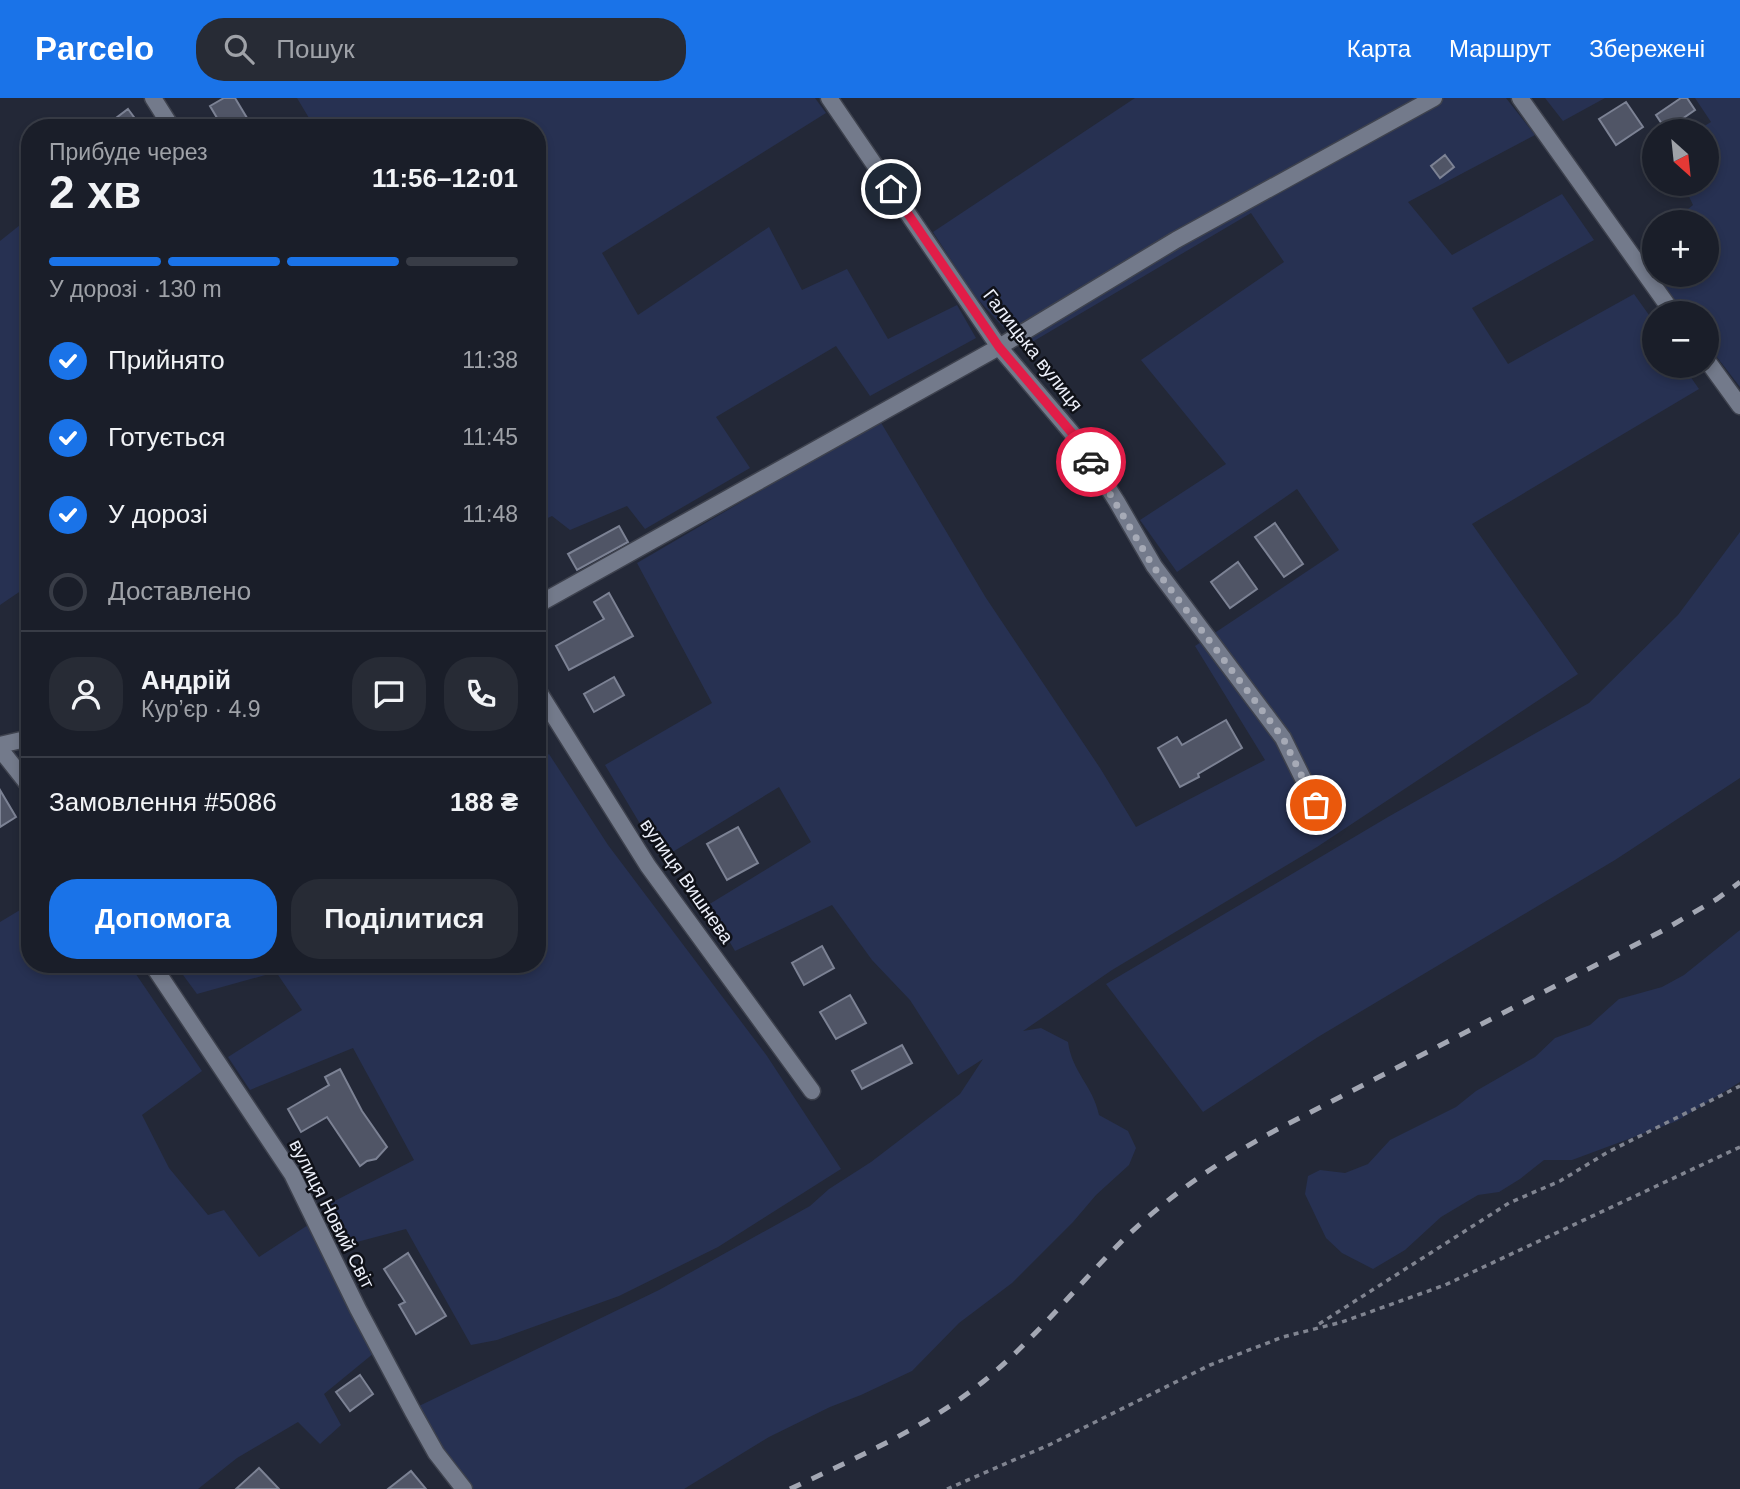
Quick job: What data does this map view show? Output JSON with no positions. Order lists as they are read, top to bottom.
{
  "streets": {
    "street": ["Галицька вулиця", "вулиця Вишнева", "вулиця Новий Світ"]
  },
  "north": "bottom right",
  "page": {
    "header": "Parcelo",
    "search": "Пошук",
    "nav": ["Карта", "Маршрут", "Збережені"],
    "map_buttons": ["+", "−"],
    "heading": ["2 хв", "Прибуде через", "11:56–12:01"],
    "panel": [
      "Андрій",
      "Кур’єр · 4.9",
      "Замовлення #5086",
      "188 ₴"
    ],
    "bar": "У дорозі · 130 m",
    "list": [
      ["Прийнято", "11:38"],
      ["Готується", "11:45"],
      ["У дорозі", "11:48"],
      "Доставлено"
    ],
    "buttons": ["Допомога", "Поділитися"]
  }
}
